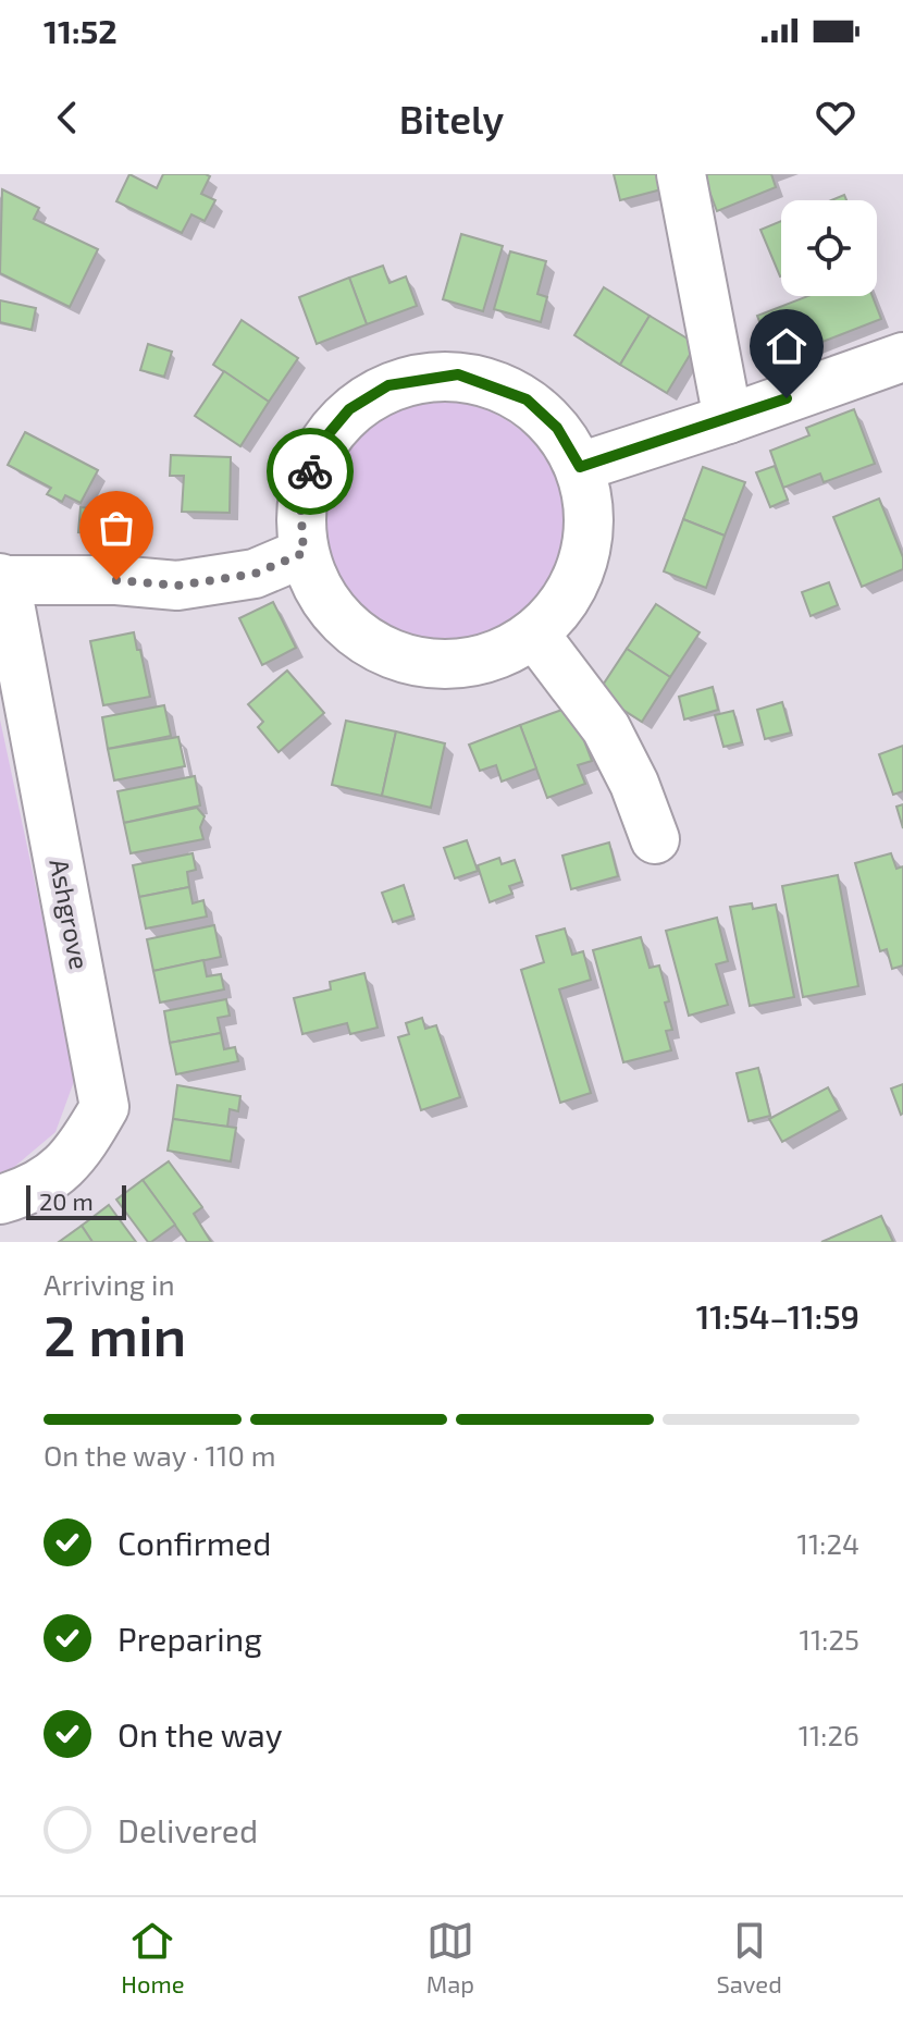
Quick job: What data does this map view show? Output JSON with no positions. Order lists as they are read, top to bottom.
{
  "streets": {
    "street": ["Ashgrove"]
  },
  "scale_bar": "20 m",
  "page": {
    "status": "11:52",
    "header": "Bitely",
    "scale": "20 m",
    "heading": ["2 min", "Arriving in", "11:54–11:59"],
    "bar": "On the way · 110 m",
    "list": [
      ["Confirmed", "11:24"],
      ["Preparing", "11:25"],
      ["On the way", "11:26"],
      "Delivered"
    ],
    "tabs": ["Home", "Map", "Saved"]
  }
}
